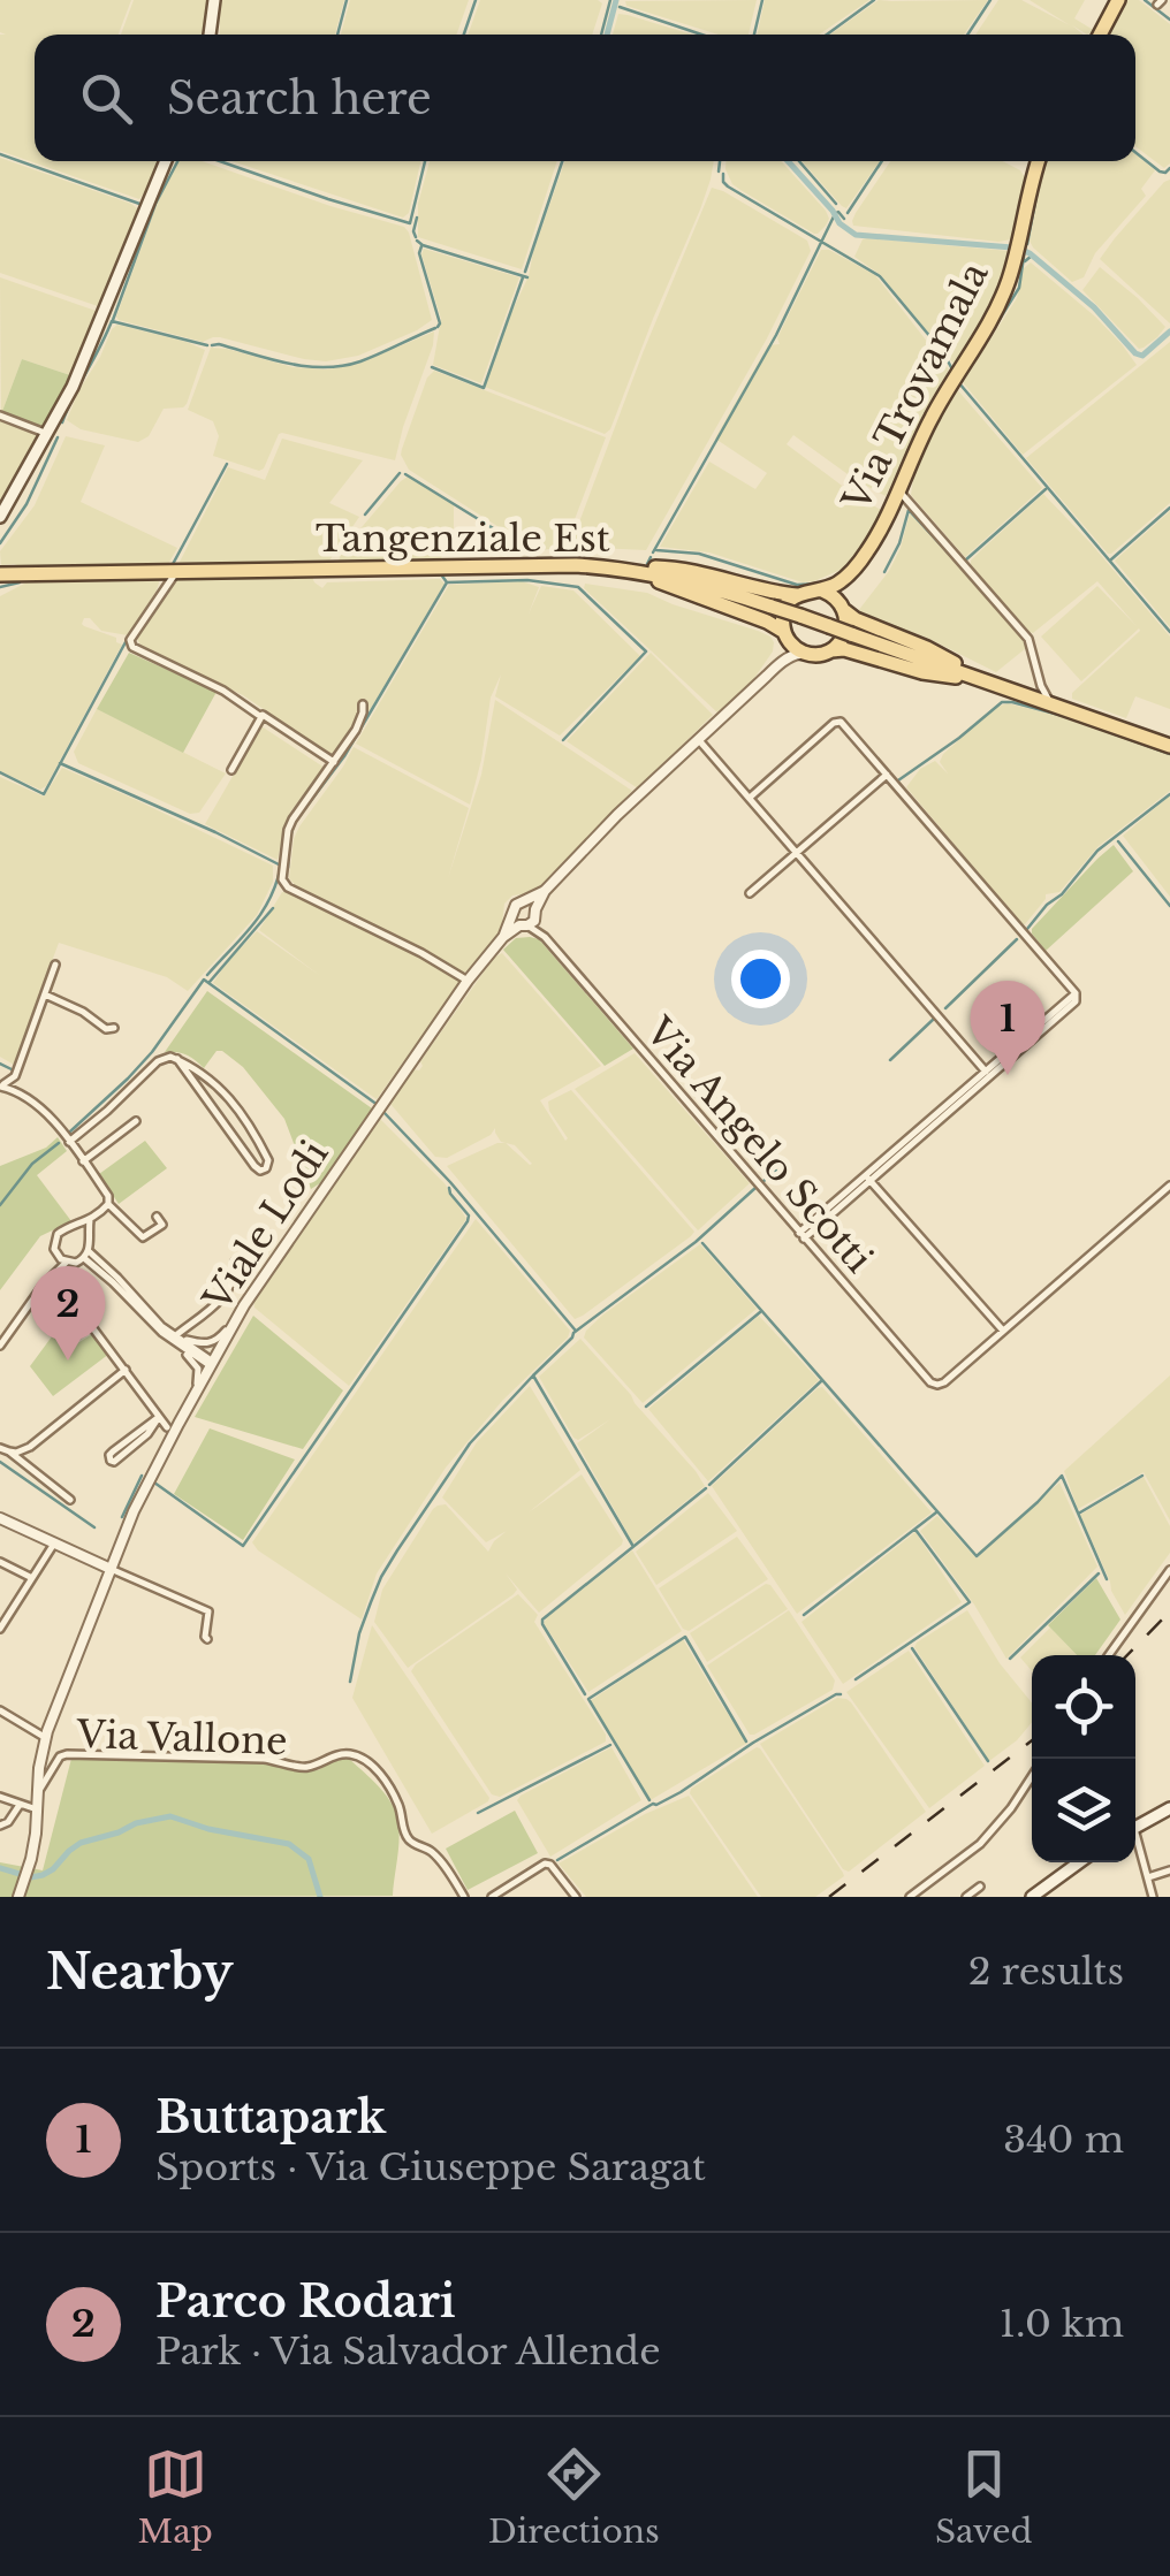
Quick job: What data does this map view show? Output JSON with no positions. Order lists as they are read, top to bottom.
{
  "streets": {
    "main road": ["Via Trovamala", "Tangenziale Est"],
    "street": ["Via Angelo Scotti", "Viale Lodi", "Via Vallone"]
  },
  "crossings": [
    ["Via Trovamala", "Viale Lodi"],
    ["Via Angelo Scotti", "Viale Lodi"],
    ["Viale Lodi", "Via Vallone"]
  ],
  "page": {
    "search": "Search here",
    "pins": ["1", "2"],
    "heading": ["Nearby", "2 results"],
    "list": [
      {
        "mark": "1",
        "name": "Buttapark",
        "note": "Sports · Via Giuseppe Saragat",
        "value": "340 m"
      },
      {
        "mark": "2",
        "name": "Parco Rodari",
        "note": "Park · Via Salvador Allende",
        "value": "1.0 km"
      }
    ],
    "nav": ["Map", "Directions", "Saved"]
  }
}
